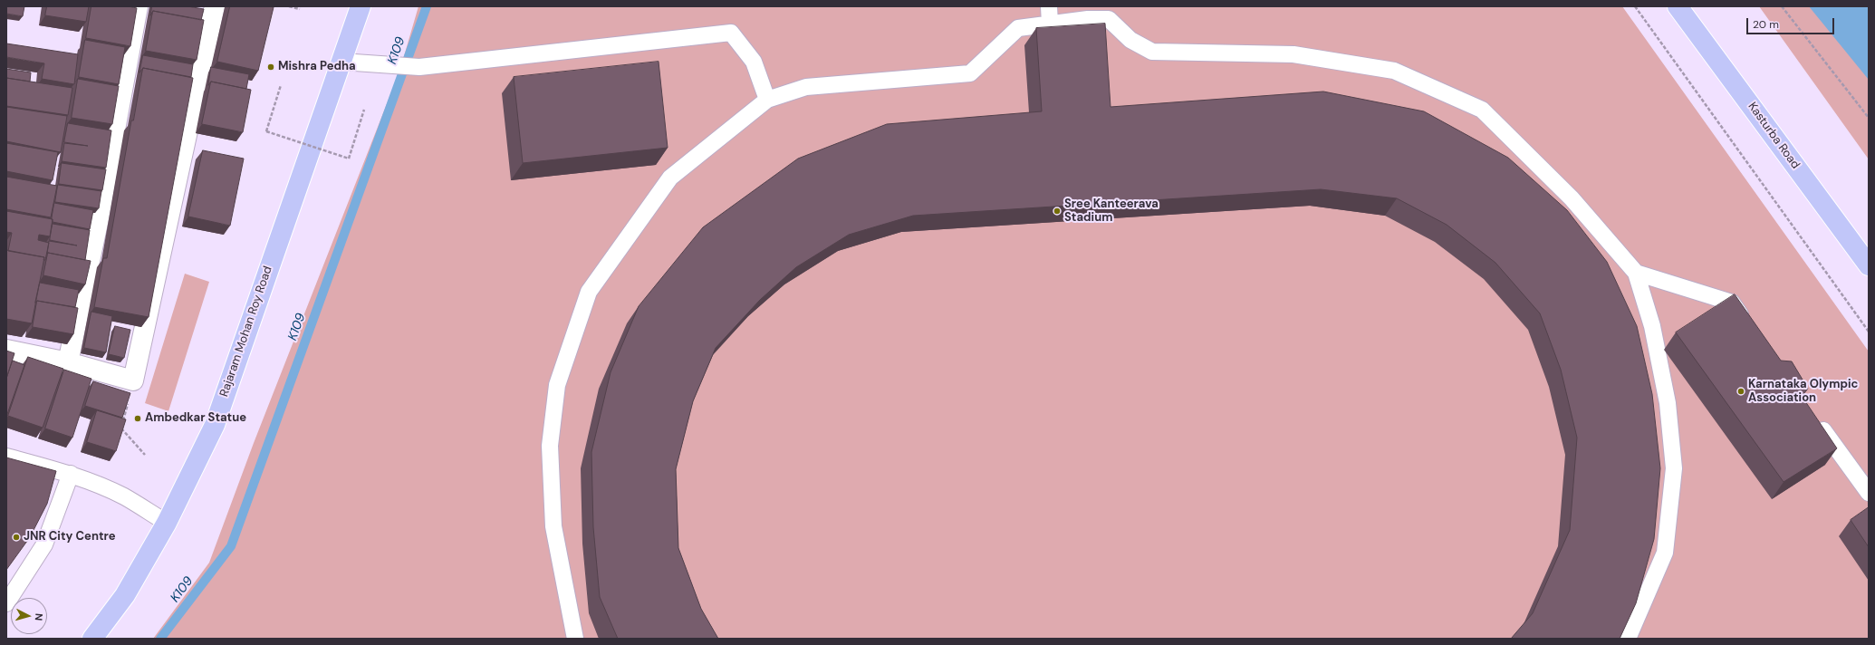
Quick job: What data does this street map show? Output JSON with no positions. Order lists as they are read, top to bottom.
{
  "streets": {
    "main road": ["Kasturba Road", "Rajaram Mohan Roy Road"]
  },
  "water": ["K109"],
  "places": [
    "Mishra Pedha",
    "Sree Kanteerava Stadium",
    "Karnataka Olympic Association",
    "Ambedkar Statue",
    "JNR City Centre"
  ],
  "scale_bar": "20 m",
  "north": "right"
}
